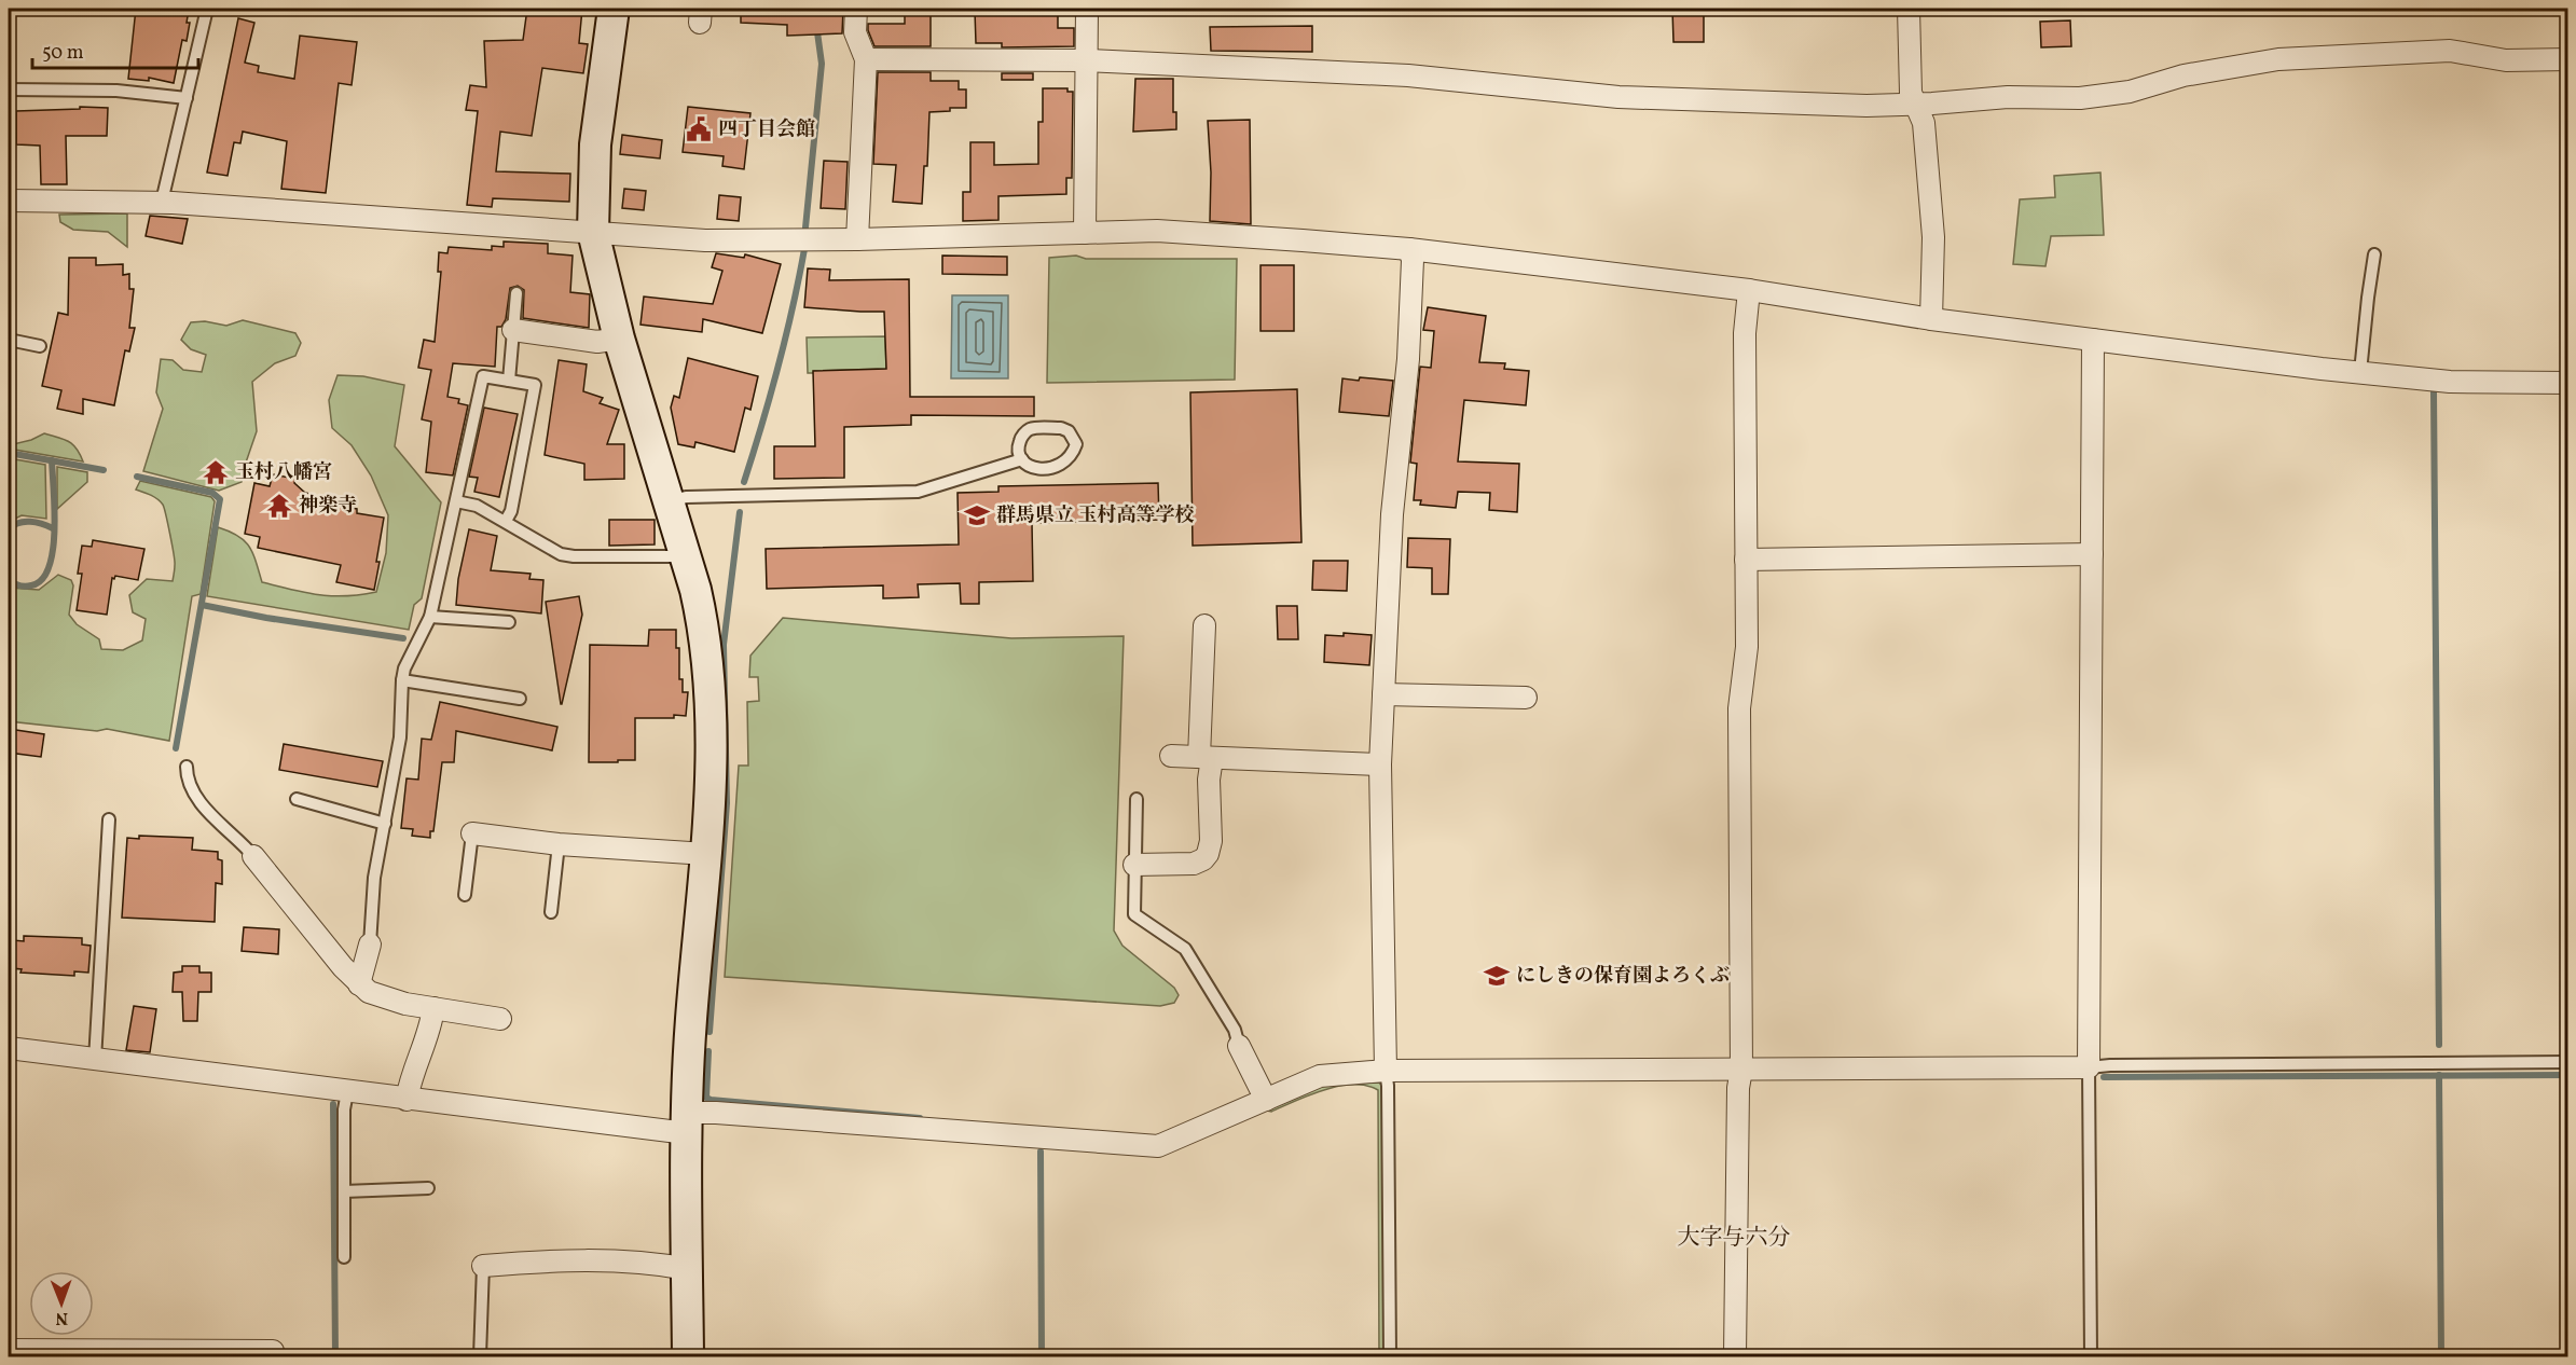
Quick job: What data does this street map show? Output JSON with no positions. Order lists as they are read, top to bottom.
{
  "districts": ["大字与六分"],
  "places": {
    "public building": ["四丁目会館"],
    "temple": ["玉村八幡宮", "神楽寺"],
    "school or university": ["群馬県立 玉村高等学校", "にしきの保育園よろくぶ"]
  },
  "scale_bar": "50 m",
  "north": "bottom"
}
